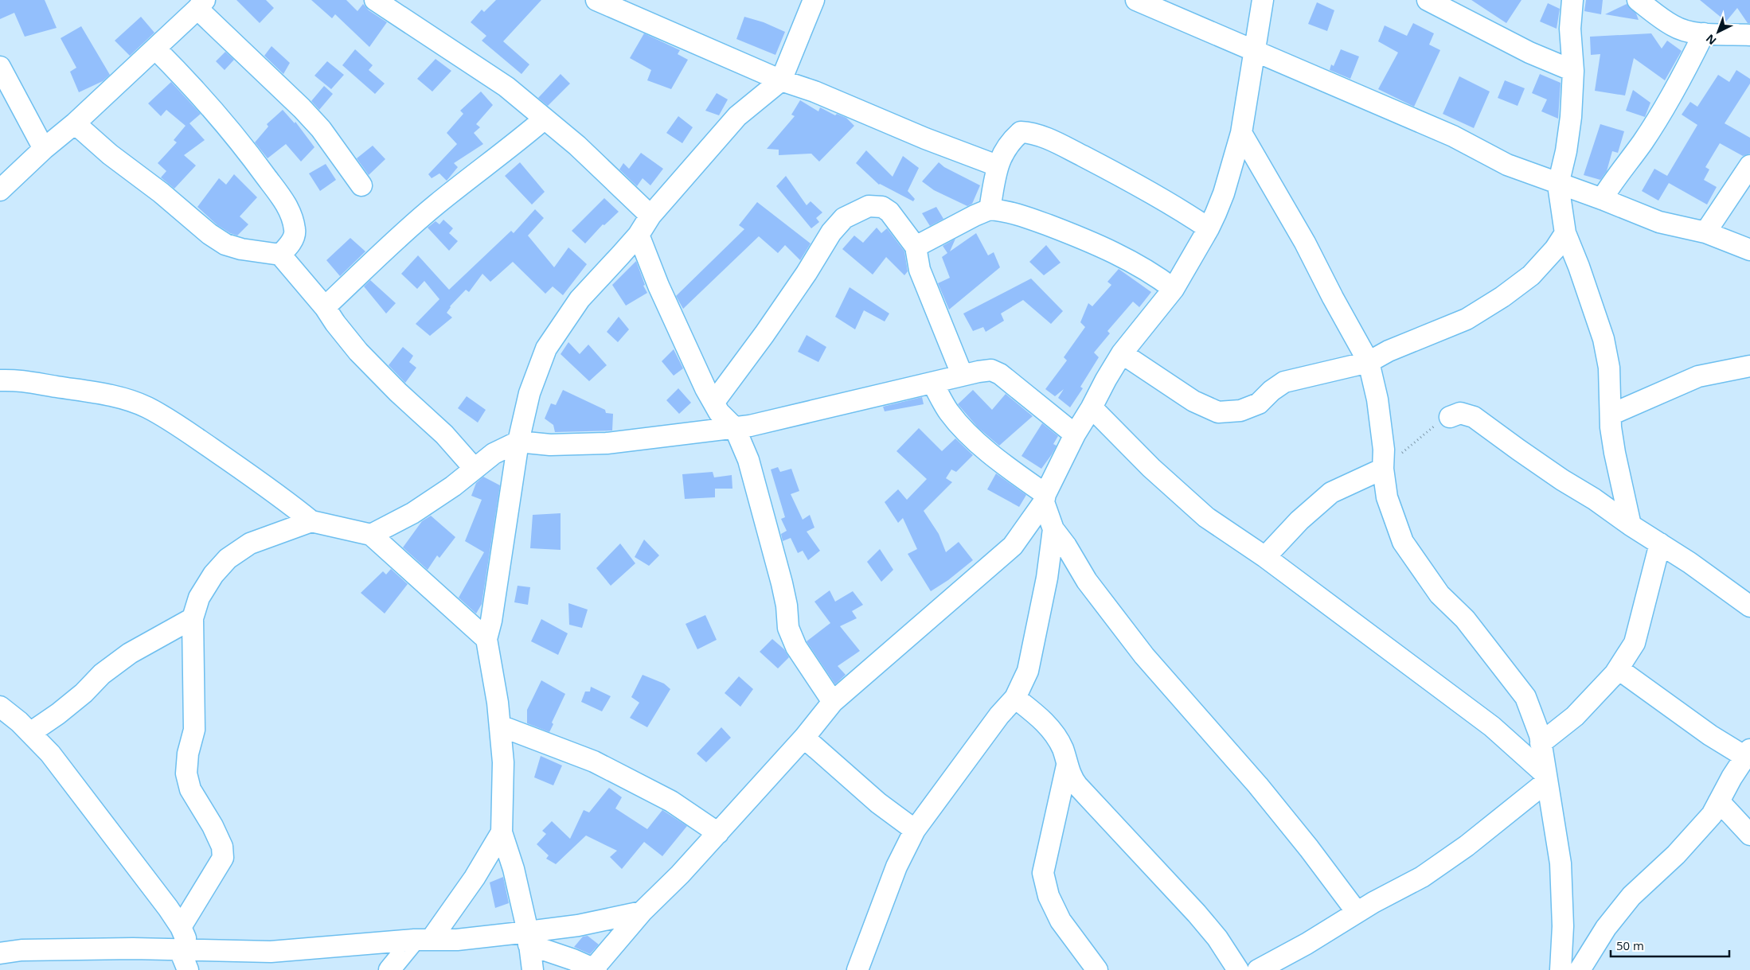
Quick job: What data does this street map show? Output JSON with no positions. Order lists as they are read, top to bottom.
{
  "scale_bar": "50 m",
  "north": "bottom left"
}
